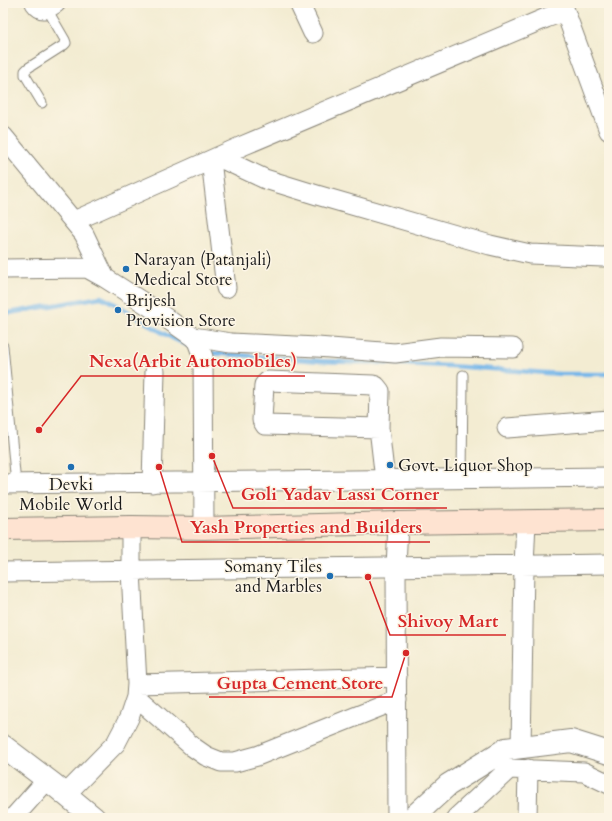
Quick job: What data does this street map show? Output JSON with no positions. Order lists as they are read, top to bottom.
{
  "places": [
    "Narayan (Patanjali) Medical Store",
    "Brijesh Provision Store",
    "Nexa(Arbit Automobiles)",
    "Goli Yadav Lassi Corner",
    "Govt. Liquor Shop",
    "Devki Mobile World",
    "Yash Properties and Builders",
    "Somany Tiles and Marbles",
    "Shivoy Mart",
    "Gupta Cement Store"
  ]
}
